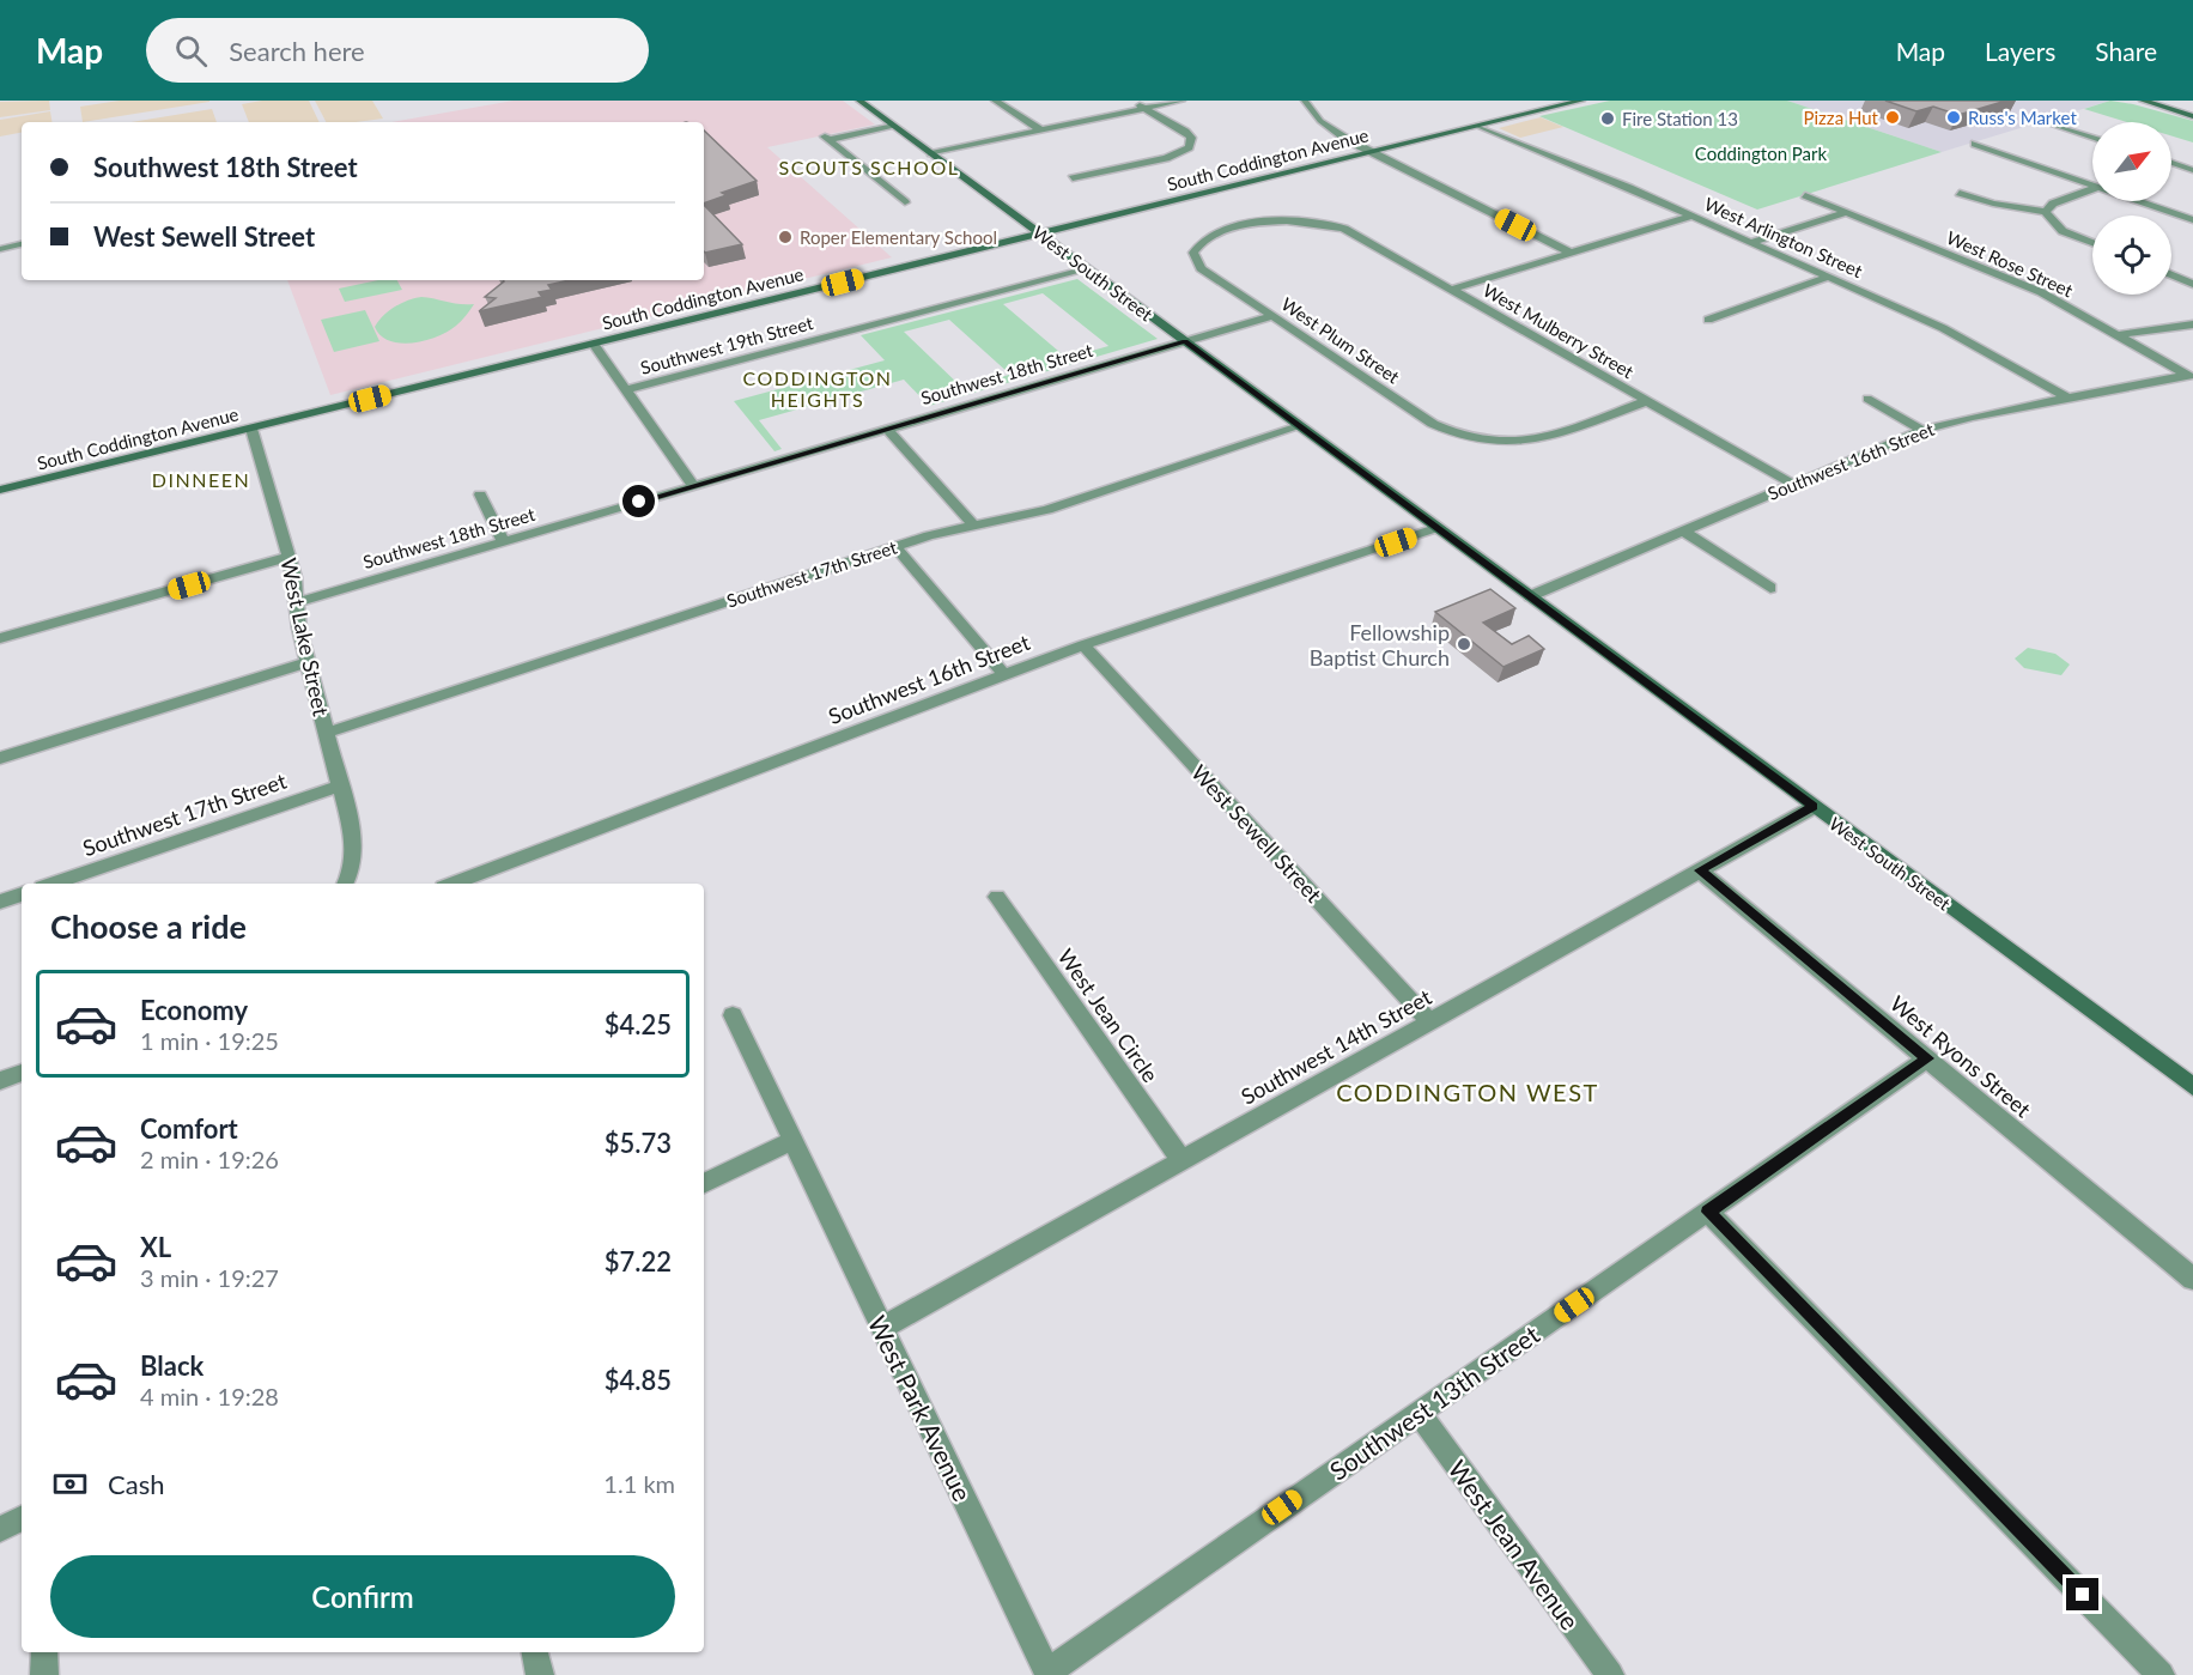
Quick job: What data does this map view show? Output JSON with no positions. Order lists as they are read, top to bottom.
{
  "streets": {
    "main road": ["South Coddington Avenue", "West South Street"],
    "street": [
      "West Arlington Street",
      "West Rose Street",
      "West Mulberry Street",
      "West Plum Street",
      "Southwest 19th Street",
      "Southwest 18th Street",
      "Southwest 16th Street",
      "Southwest 17th Street",
      "West Lake Street",
      "West Sewell Street",
      "West Jean Circle",
      "Southwest 14th Street",
      "West Ryons Street",
      "Southwest 13th Street",
      "West Park Avenue",
      "West Jean Avenue"
    ]
  },
  "crossings": [
    ["South Coddington Avenue", "West Arlington Street"],
    ["South Coddington Avenue", "West South Street"],
    ["South Coddington Avenue", "West Lake Street"],
    ["West Arlington Street", "Southwest 16th Street"],
    ["West Rose Street", "Southwest 16th Street"],
    ["West South Street", "Southwest 19th Street"],
    ["West South Street", "Southwest 18th Street"],
    ["West South Street", "Southwest 16th Street"],
    ["West South Street", "Southwest 17th Street"],
    ["West South Street", "Southwest 14th Street"],
    ["West Mulberry Street", "West Plum Street"],
    ["West Mulberry Street", "Southwest 16th Street"],
    ["West Plum Street", "Southwest 18th Street"],
    ["Southwest 18th Street", "West Lake Street"],
    ["Southwest 16th Street", "West Sewell Street"],
    ["Southwest 17th Street", "West Lake Street"],
    ["West Sewell Street", "Southwest 14th Street"],
    ["West Jean Circle", "Southwest 14th Street"],
    ["Southwest 14th Street", "West Ryons Street"],
    ["Southwest 14th Street", "West Park Avenue"],
    ["West Ryons Street", "Southwest 13th Street"],
    ["Southwest 13th Street", "West Park Avenue"],
    ["Southwest 13th Street", "West Jean Avenue"]
  ],
  "districts": [
    "SCOUTS SCHOOL",
    "CODDINGTON HEIGHTS",
    "DINNEEN",
    "CODDINGTON WEST"
  ],
  "parks": ["Coddington Park"],
  "places": [
    "Pizza Hut",
    "Russ's Market",
    "Fire Station 13",
    "Roper Elementary School",
    "Fellowship Baptist Church"
  ],
  "north": "top right",
  "page": {
    "header": "Map",
    "search": "Search here",
    "nav": ["Map", "Layers", "Share"],
    "banner": ["Southwest 18th Street", "West Sewell Street"],
    "heading": "Choose a ride",
    "list": [
      {
        "name": "Economy",
        "note": "1 min · 19:25",
        "value": "$4.25"
      },
      {
        "name": "Comfort",
        "note": "2 min · 19:26",
        "value": "$5.73"
      },
      {
        "name": "XL",
        "note": "3 min · 19:27",
        "value": "$7.22"
      },
      {
        "name": "Black",
        "note": "4 min · 19:28",
        "value": "$4.85"
      }
    ],
    "pay": ["Cash", "1.1 km"],
    "buttons": "Confirm"
  }
}
